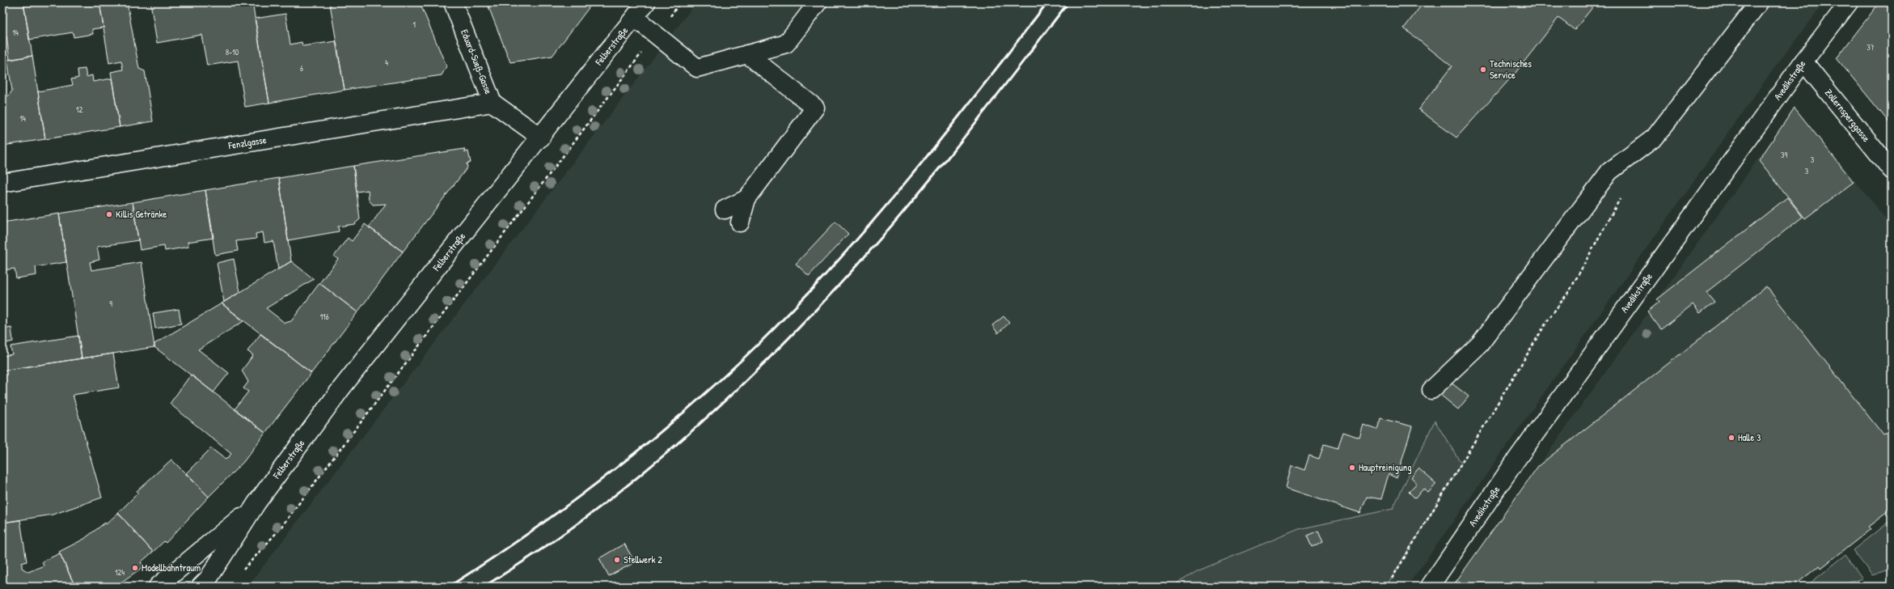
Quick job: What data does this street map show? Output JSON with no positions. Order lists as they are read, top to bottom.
{
  "streets": {
    "street": [
      "Felberstraße",
      "Eduard-Sueß-Gasse",
      "Avedikstraße",
      "Zollernsperggasse",
      "Fenzlgasse"
    ]
  },
  "crossings": [
    ["Felberstraße", "Eduard-Sueß-Gasse"],
    ["Eduard-Sueß-Gasse", "Fenzlgasse"],
    ["Avedikstraße", "Zollernsperggasse"]
  ],
  "places": [
    "Technisches Service",
    "Killis Getränke",
    "Halle 3",
    "Hauptreinigung",
    "Stellwerk 2",
    "Modellbahntraum"
  ],
  "house_numbers": [
    "1",
    "14",
    "37",
    "8-10",
    "4",
    "6",
    "12",
    "14",
    "39",
    "3",
    "3",
    "9",
    "116",
    "124"
  ]
}
